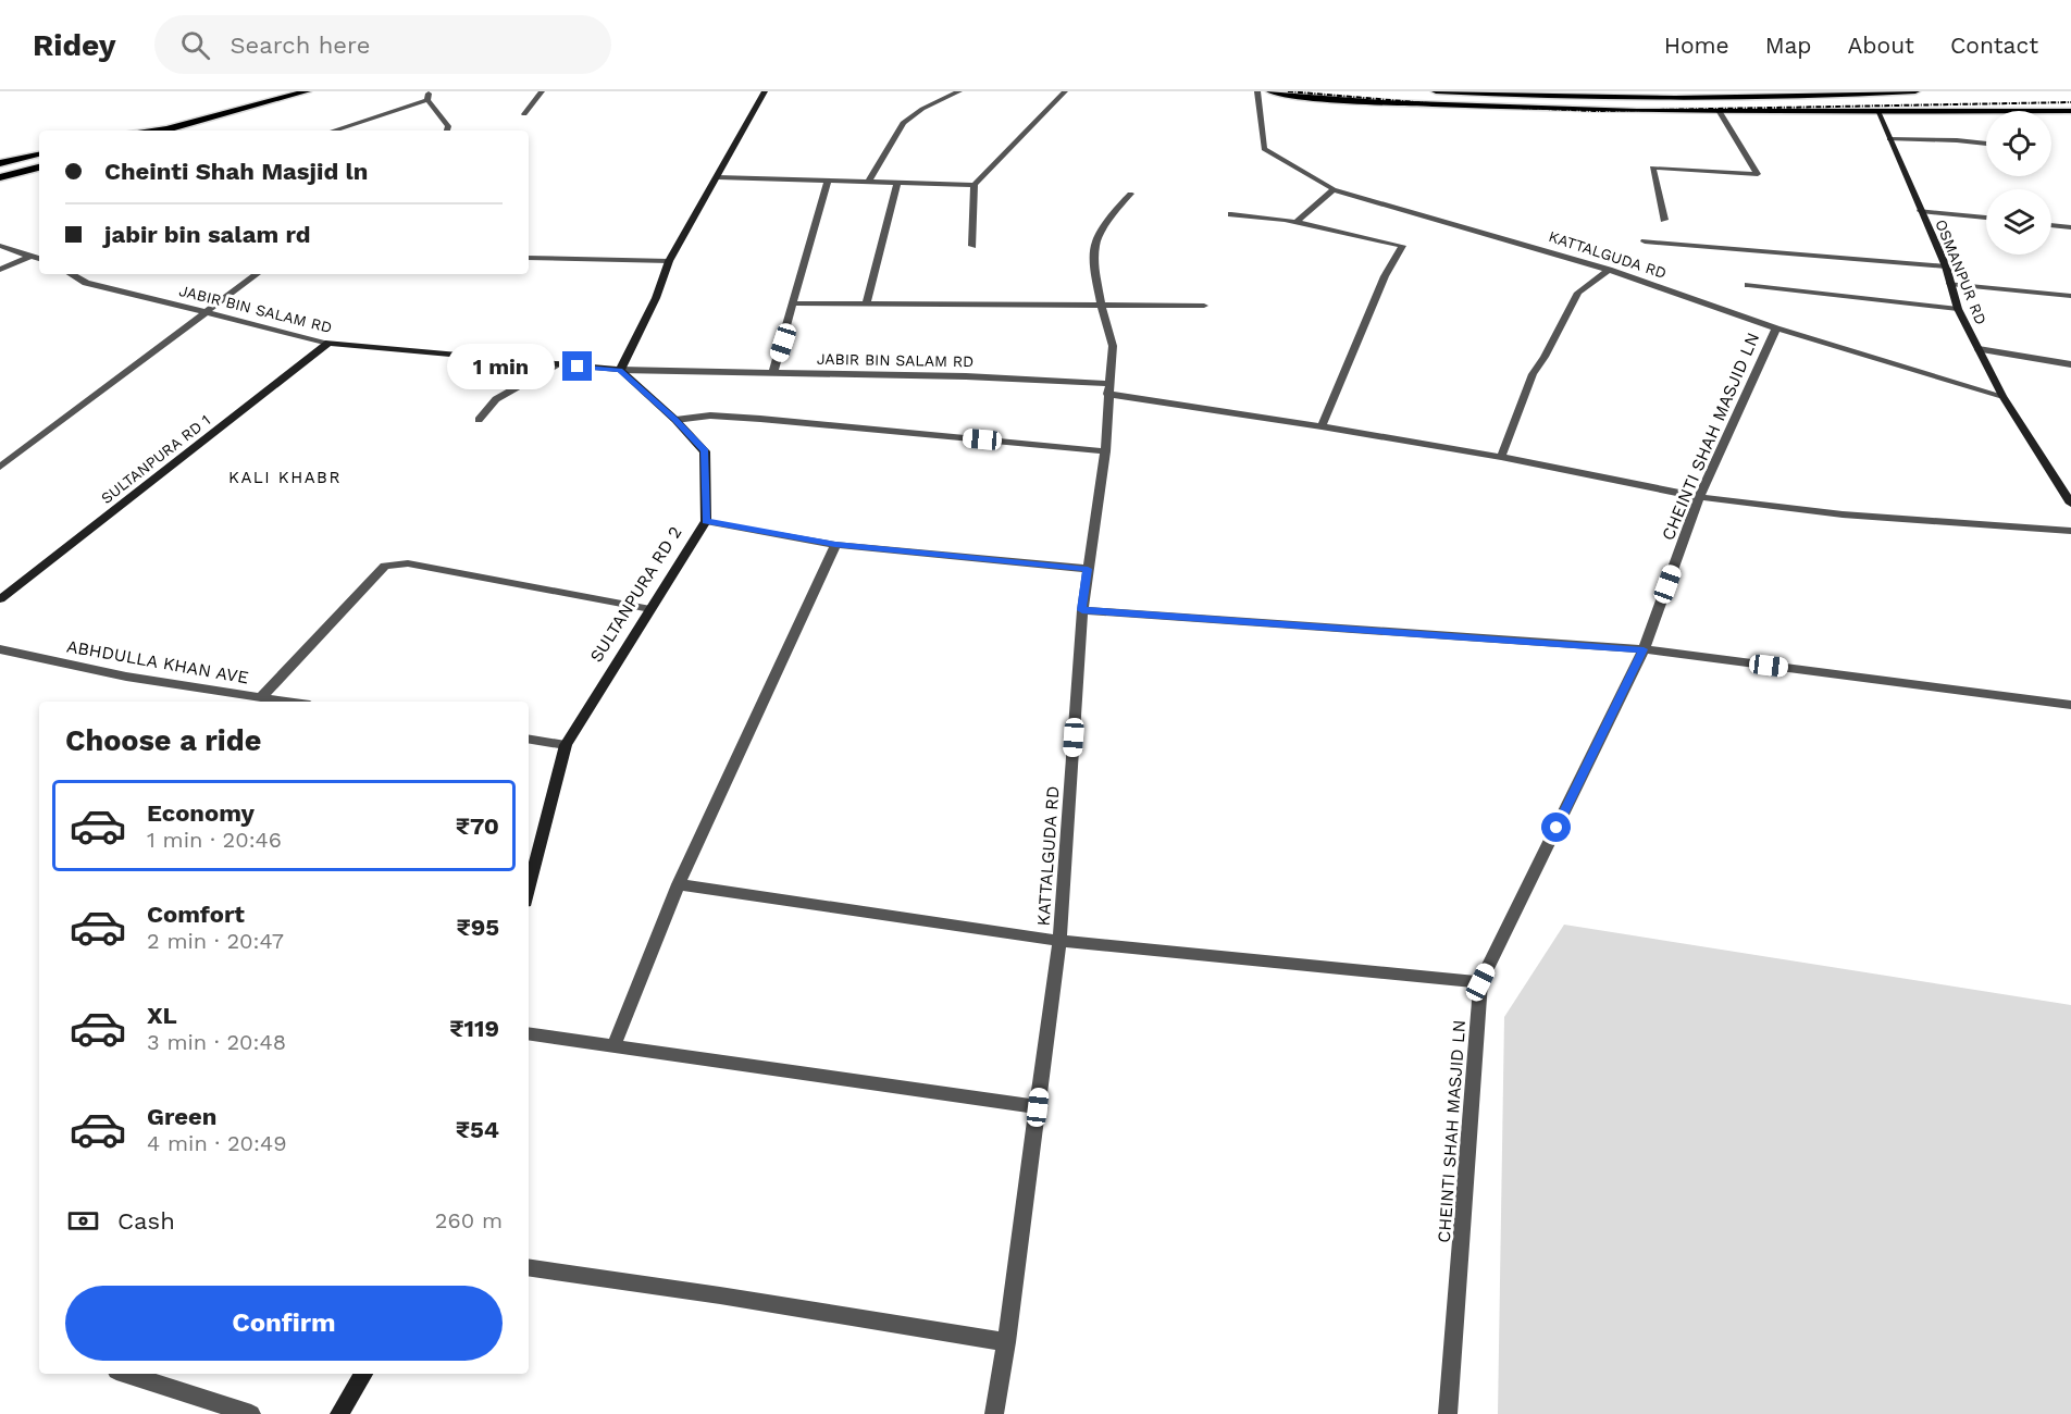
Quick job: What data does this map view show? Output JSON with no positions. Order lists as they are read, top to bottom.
{
  "streets": {
    "street": [
      "KATTALGUDA RD",
      "OSMANPUR RD",
      "JABIR BIN SALAM RD",
      "CHEINTI SHAH MASJID LN",
      "SULTANPURA RD 1",
      "SULTANPURA RD 2",
      "ABHDULLA KHAN AVE"
    ]
  },
  "crossings": [
    ["KATTALGUDA RD", "OSMANPUR RD"],
    ["KATTALGUDA RD", "JABIR BIN SALAM RD"],
    ["KATTALGUDA RD", "CHEINTI SHAH MASJID LN"],
    ["JABIR BIN SALAM RD", "CHEINTI SHAH MASJID LN"],
    ["JABIR BIN SALAM RD", "SULTANPURA RD 1"],
    ["JABIR BIN SALAM RD", "SULTANPURA RD 2"]
  ],
  "districts": ["KALI KHABR"],
  "page": {
    "header": "Ridey",
    "search": "Search here",
    "nav": [
      "Home",
      "Map",
      "About",
      "Contact"
    ],
    "banner": ["Cheinti Shah Masjid ln", "jabir bin salam rd"],
    "bubble": "1 min",
    "heading": "Choose a ride",
    "list": [
      {
        "name": "Economy",
        "note": "1 min · 20:46",
        "value": "₹70"
      },
      {
        "name": "Comfort",
        "note": "2 min · 20:47",
        "value": "₹95"
      },
      {
        "name": "XL",
        "note": "3 min · 20:48",
        "value": "₹119"
      },
      {
        "name": "Green",
        "note": "4 min · 20:49",
        "value": "₹54"
      }
    ],
    "pay": ["Cash", "260 m"],
    "buttons": "Confirm"
  }
}
